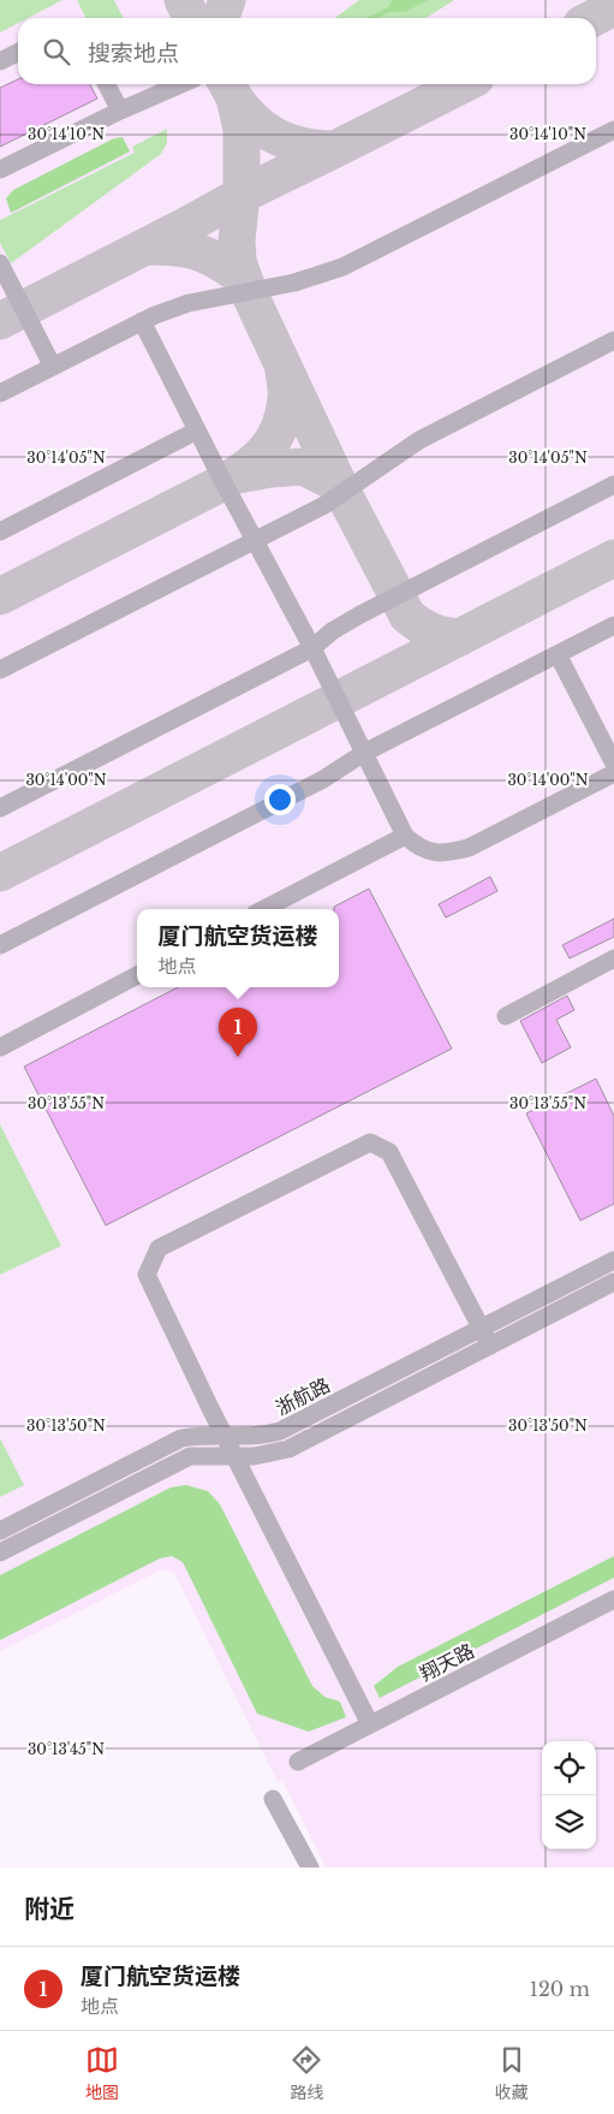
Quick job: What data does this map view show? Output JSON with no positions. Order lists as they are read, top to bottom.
{
  "streets": {
    "street": ["浙航路", "翔天路"]
  },
  "page": {
    "search": "搜索地点",
    "popup": ["厦门航空货运楼", "地点"],
    "pins": "1",
    "heading": "附近",
    "list": [
      {
        "mark": "1",
        "name": "厦门航空货运楼",
        "note": "地点",
        "value": "120 m"
      }
    ],
    "nav": ["地图", "路线", "收藏"]
  },
  "coordinates": [
    "30°14'10\"N",
    "30°14'05\"N",
    "30°14'00\"N",
    "30°13'55\"N",
    "30°13'50\"N",
    "30°13'45\"N"
  ]
}
